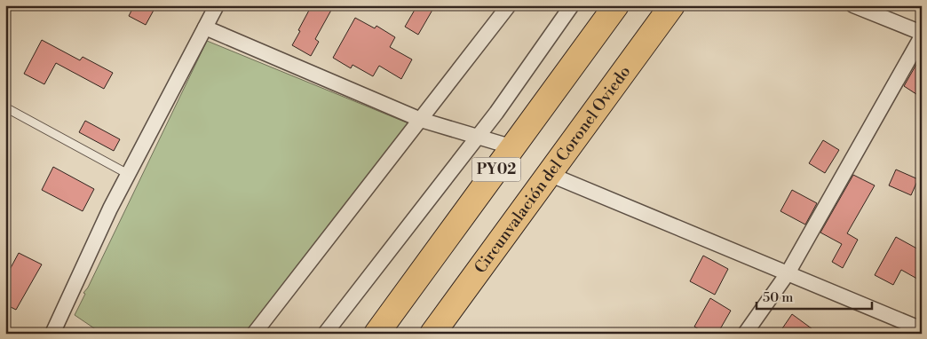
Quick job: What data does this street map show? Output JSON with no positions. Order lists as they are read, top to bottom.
{
  "streets": {
    "highway": ["PY02", "Circunvalación del Coronel Oviedo"]
  },
  "scale_bar": "50 m"
}
